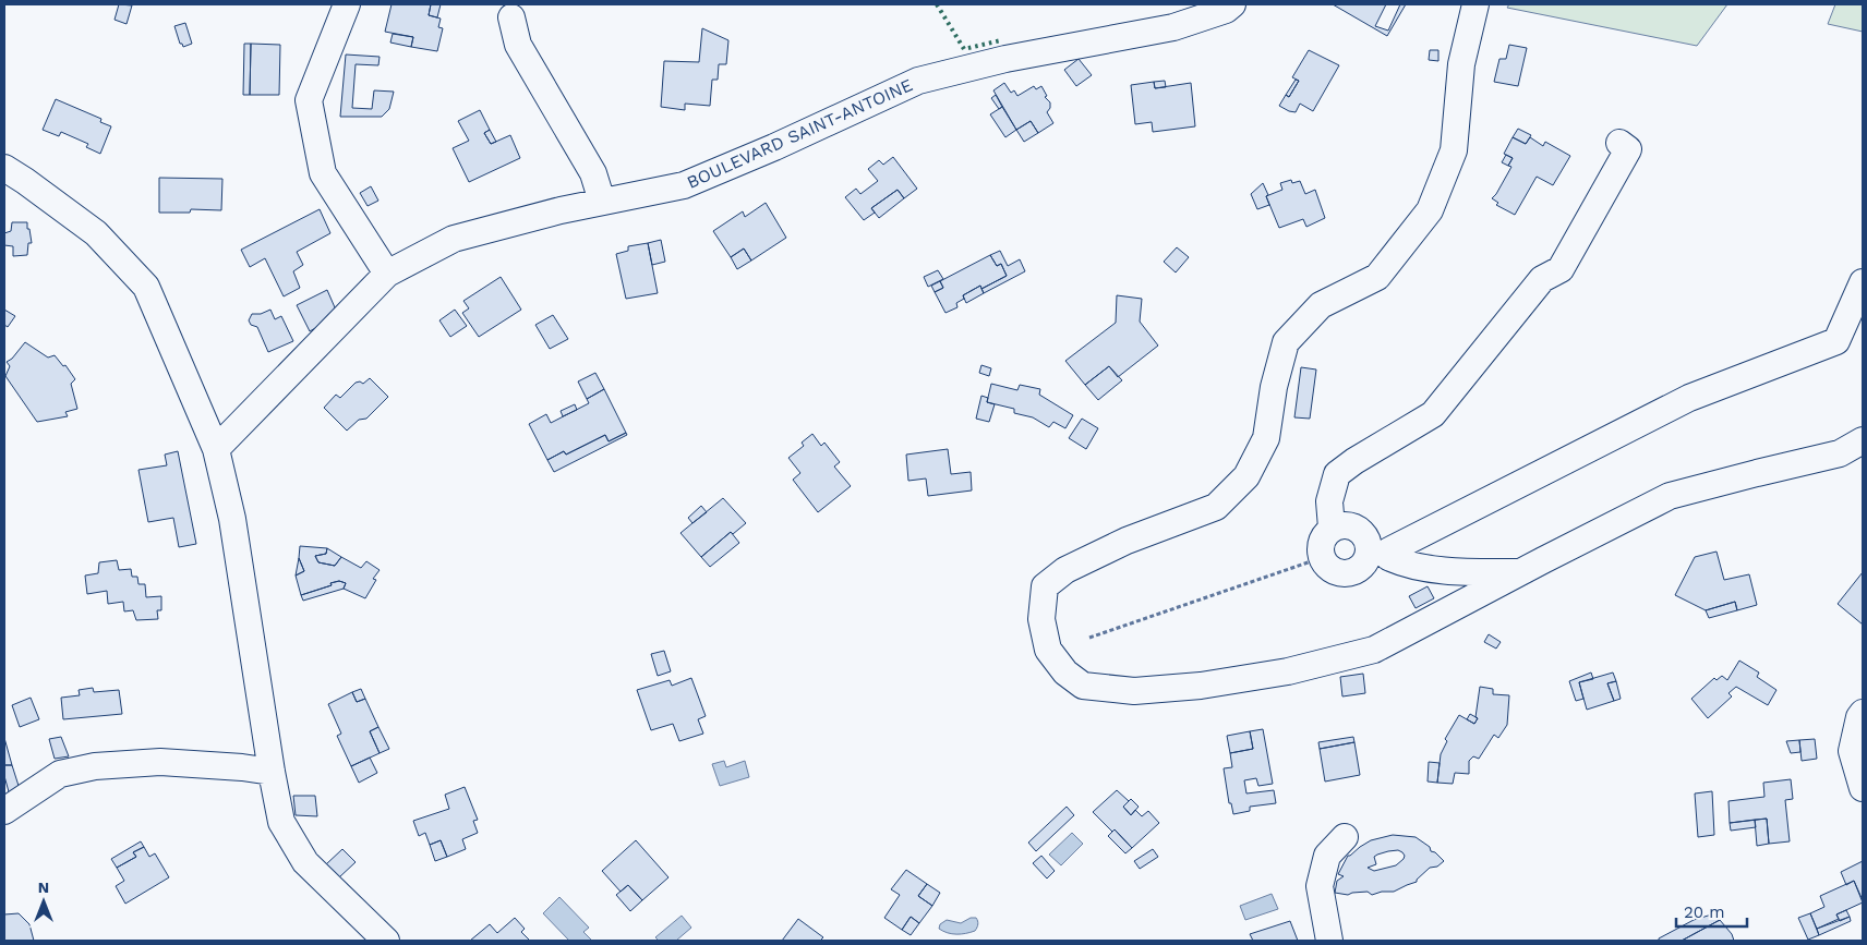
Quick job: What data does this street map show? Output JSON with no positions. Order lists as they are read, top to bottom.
{
  "streets": {
    "street": ["BOULEVARD SAINT-ANTOINE"]
  },
  "scale_bar": "20 m",
  "north": "top"
}
